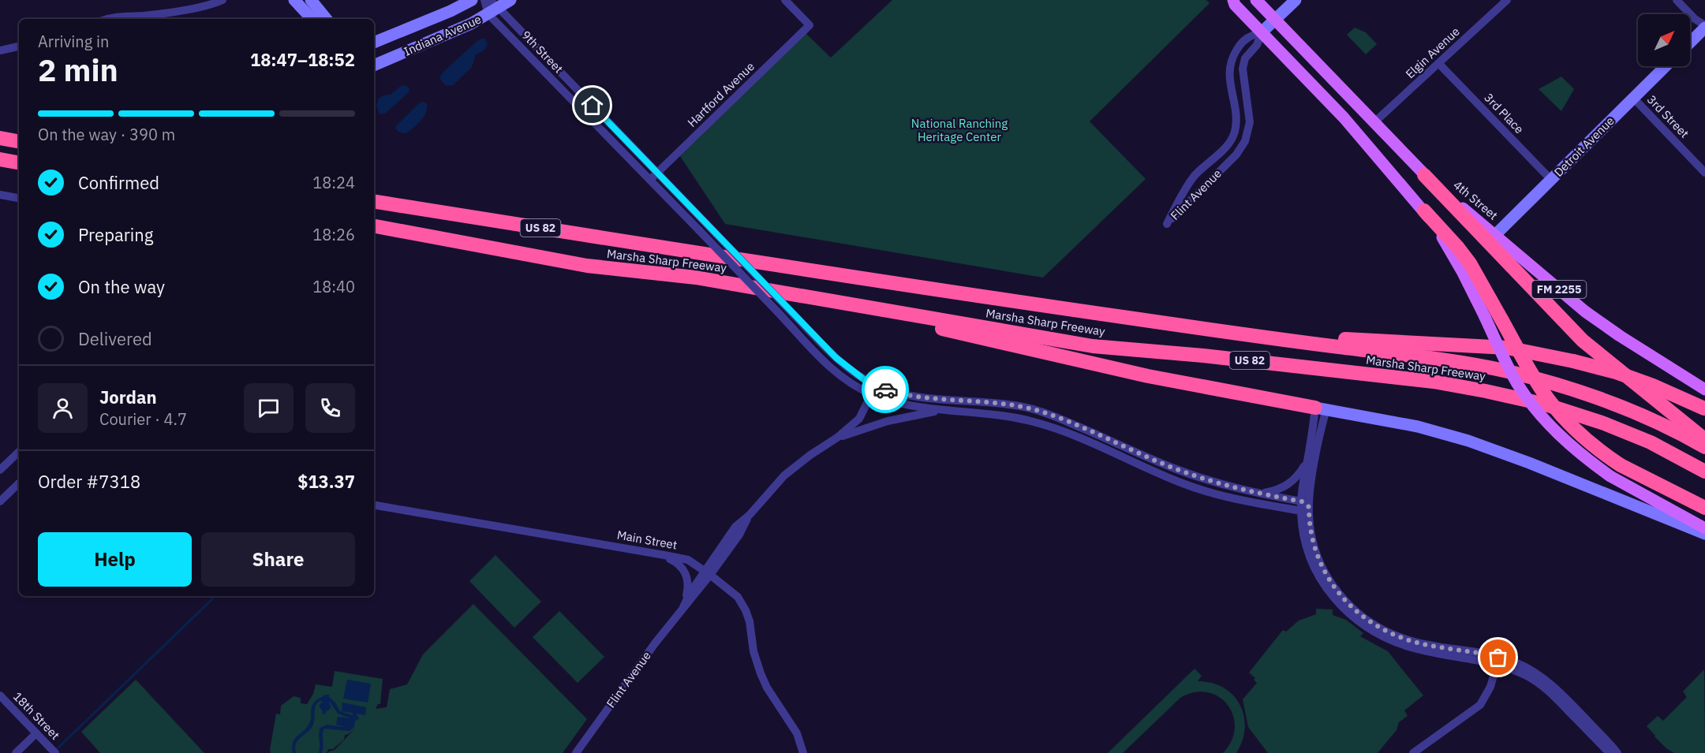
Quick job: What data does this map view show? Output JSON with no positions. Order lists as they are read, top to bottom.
{
  "streets": {
    "highway": ["US 82", "Marsha Sharp Freeway"],
    "main road": ["4th Street", "FM 2255"],
    "street": [
      "Indiana Avenue",
      "9th Street",
      "Elgin Avenue",
      "Hartford Avenue",
      "3rd Place",
      "3rd Street",
      "Detroit Avenue",
      "Flint Avenue",
      "Main Street",
      "18th Street"
    ]
  },
  "crossings": [
    ["Indiana Avenue", "9th Street"],
    ["9th Street", "Hartford Avenue"],
    ["9th Street", "Flint Avenue"],
    ["Elgin Avenue", "3rd Place"],
    ["Elgin Avenue", "4th Street"],
    ["3rd Place", "Detroit Avenue"],
    ["3rd Street", "Detroit Avenue"],
    ["Detroit Avenue", "4th Street"],
    ["Flint Avenue", "4th Street"],
    ["Flint Avenue", "Main Street"]
  ],
  "parks": ["National Ranching Heritage Center"],
  "north": "top right",
  "page": {
    "heading": ["2 min", "Arriving in", "18:47–18:52"],
    "panel": [
      "Jordan",
      "Courier · 4.7",
      "Order #7318",
      "$13.37"
    ],
    "bar": "On the way · 390 m",
    "list": [
      ["Confirmed", "18:24"],
      ["Preparing", "18:26"],
      ["On the way", "18:40"],
      "Delivered"
    ],
    "buttons": ["Help", "Share"]
  }
}
